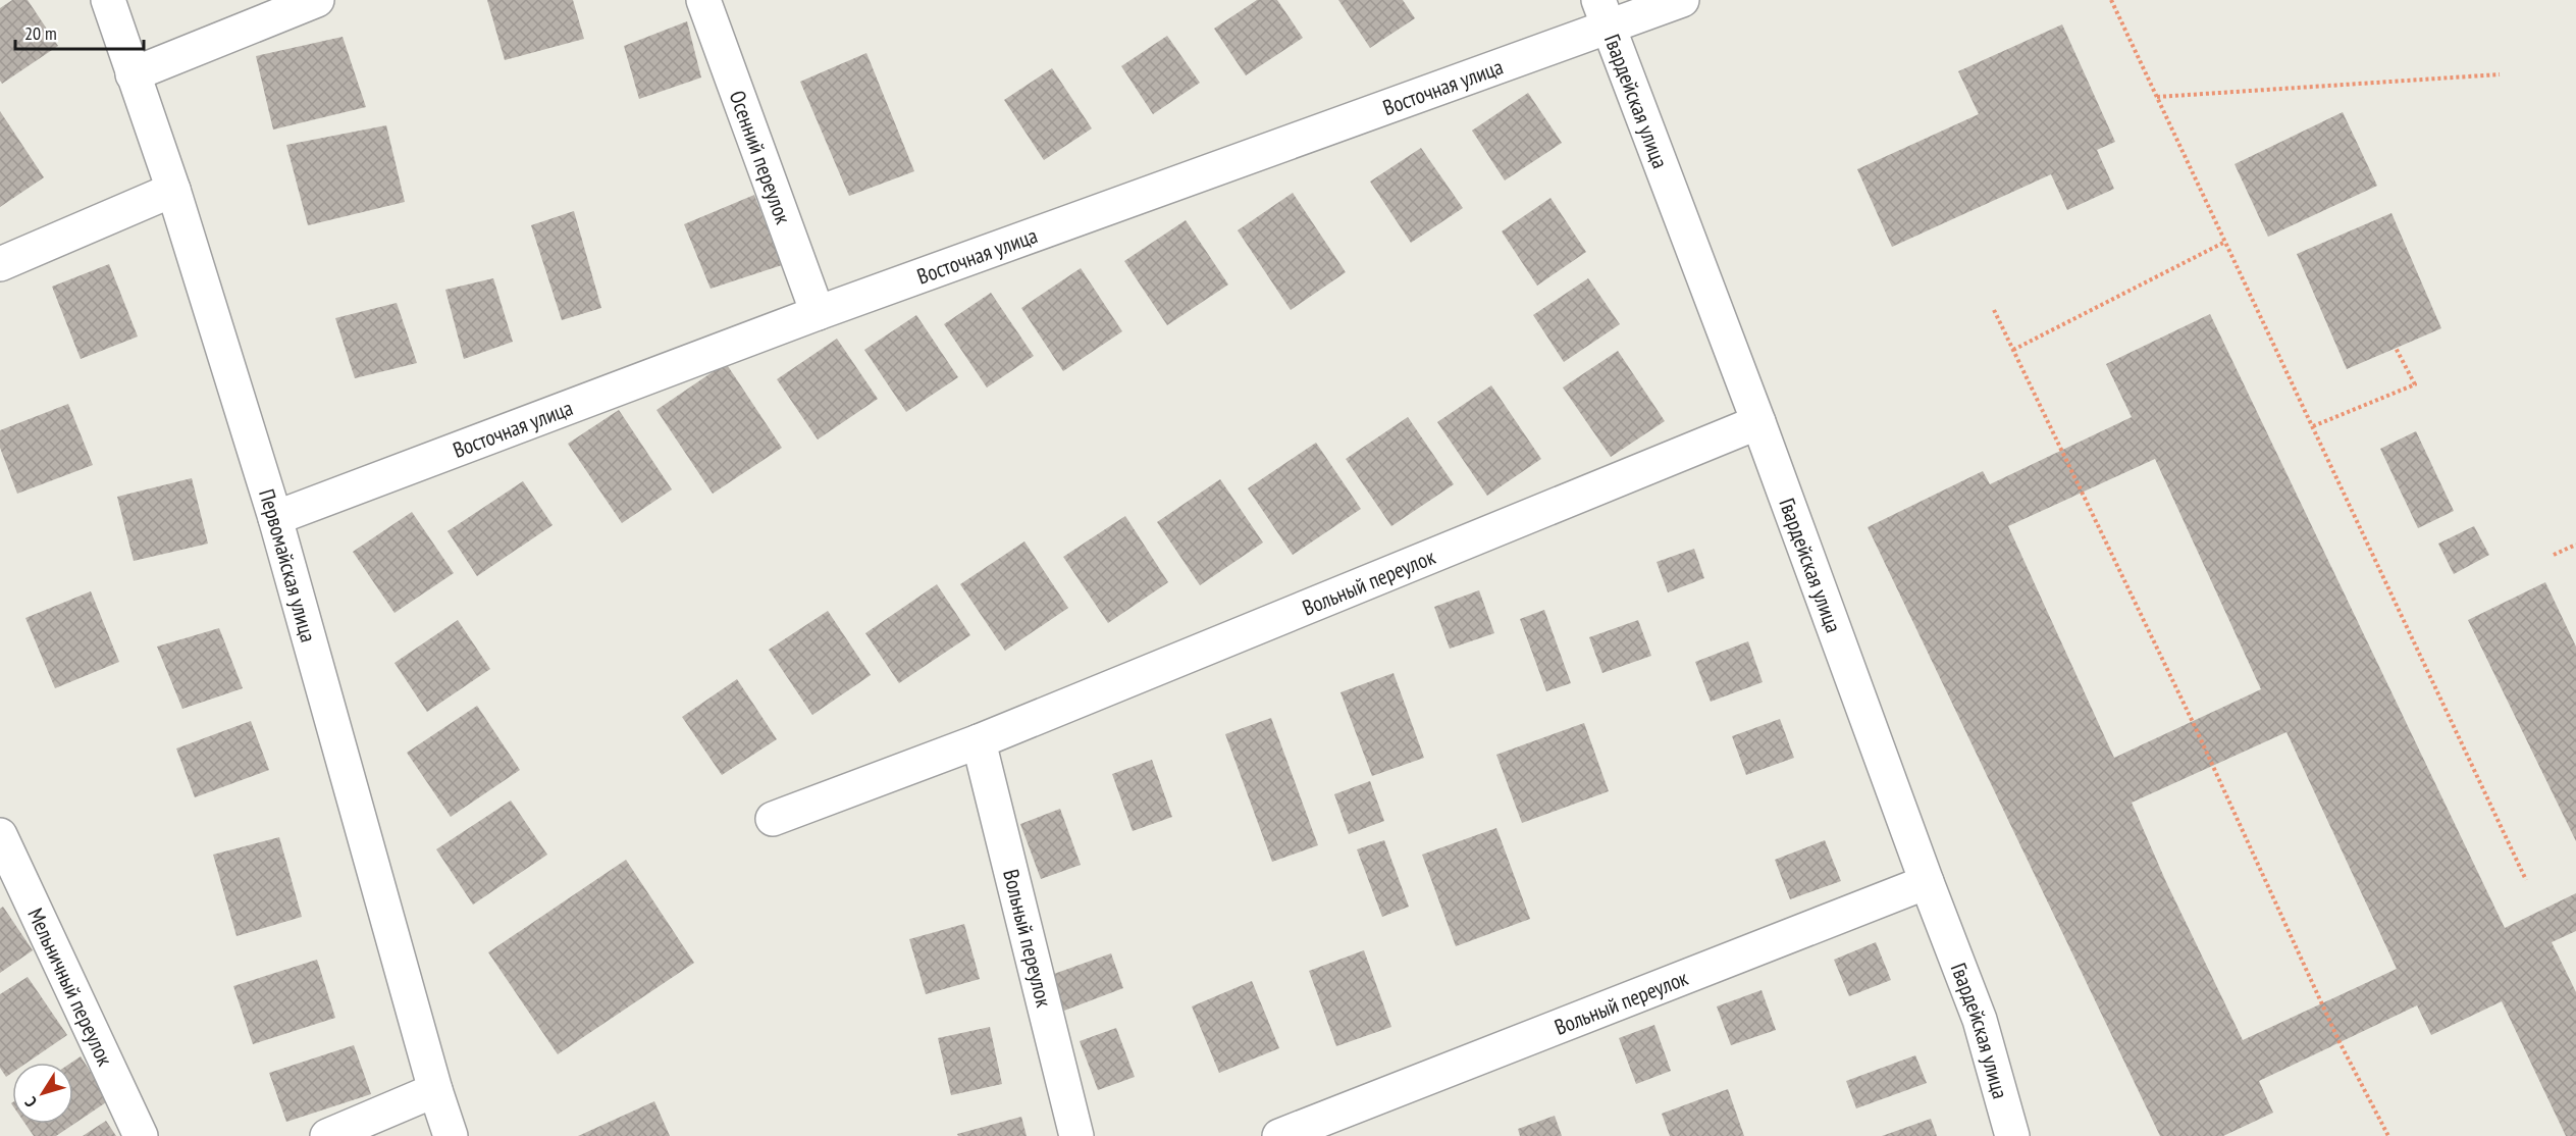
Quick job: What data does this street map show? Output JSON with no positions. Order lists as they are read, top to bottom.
{
  "streets": {
    "street": [
      "Восточная улица",
      "Гвардейская улица",
      "Осенний переулок",
      "Первомайская улица",
      "Вольный переулок",
      "Мельничный переулок"
    ]
  },
  "crossings": [
    ["Восточная улица", "Гвардейская улица"],
    ["Восточная улица", "Осенний переулок"],
    ["Восточная улица", "Первомайская улица"],
    ["Гвардейская улица", "Вольный переулок"]
  ],
  "scale_bar": "20 m",
  "north": "bottom left"
}
